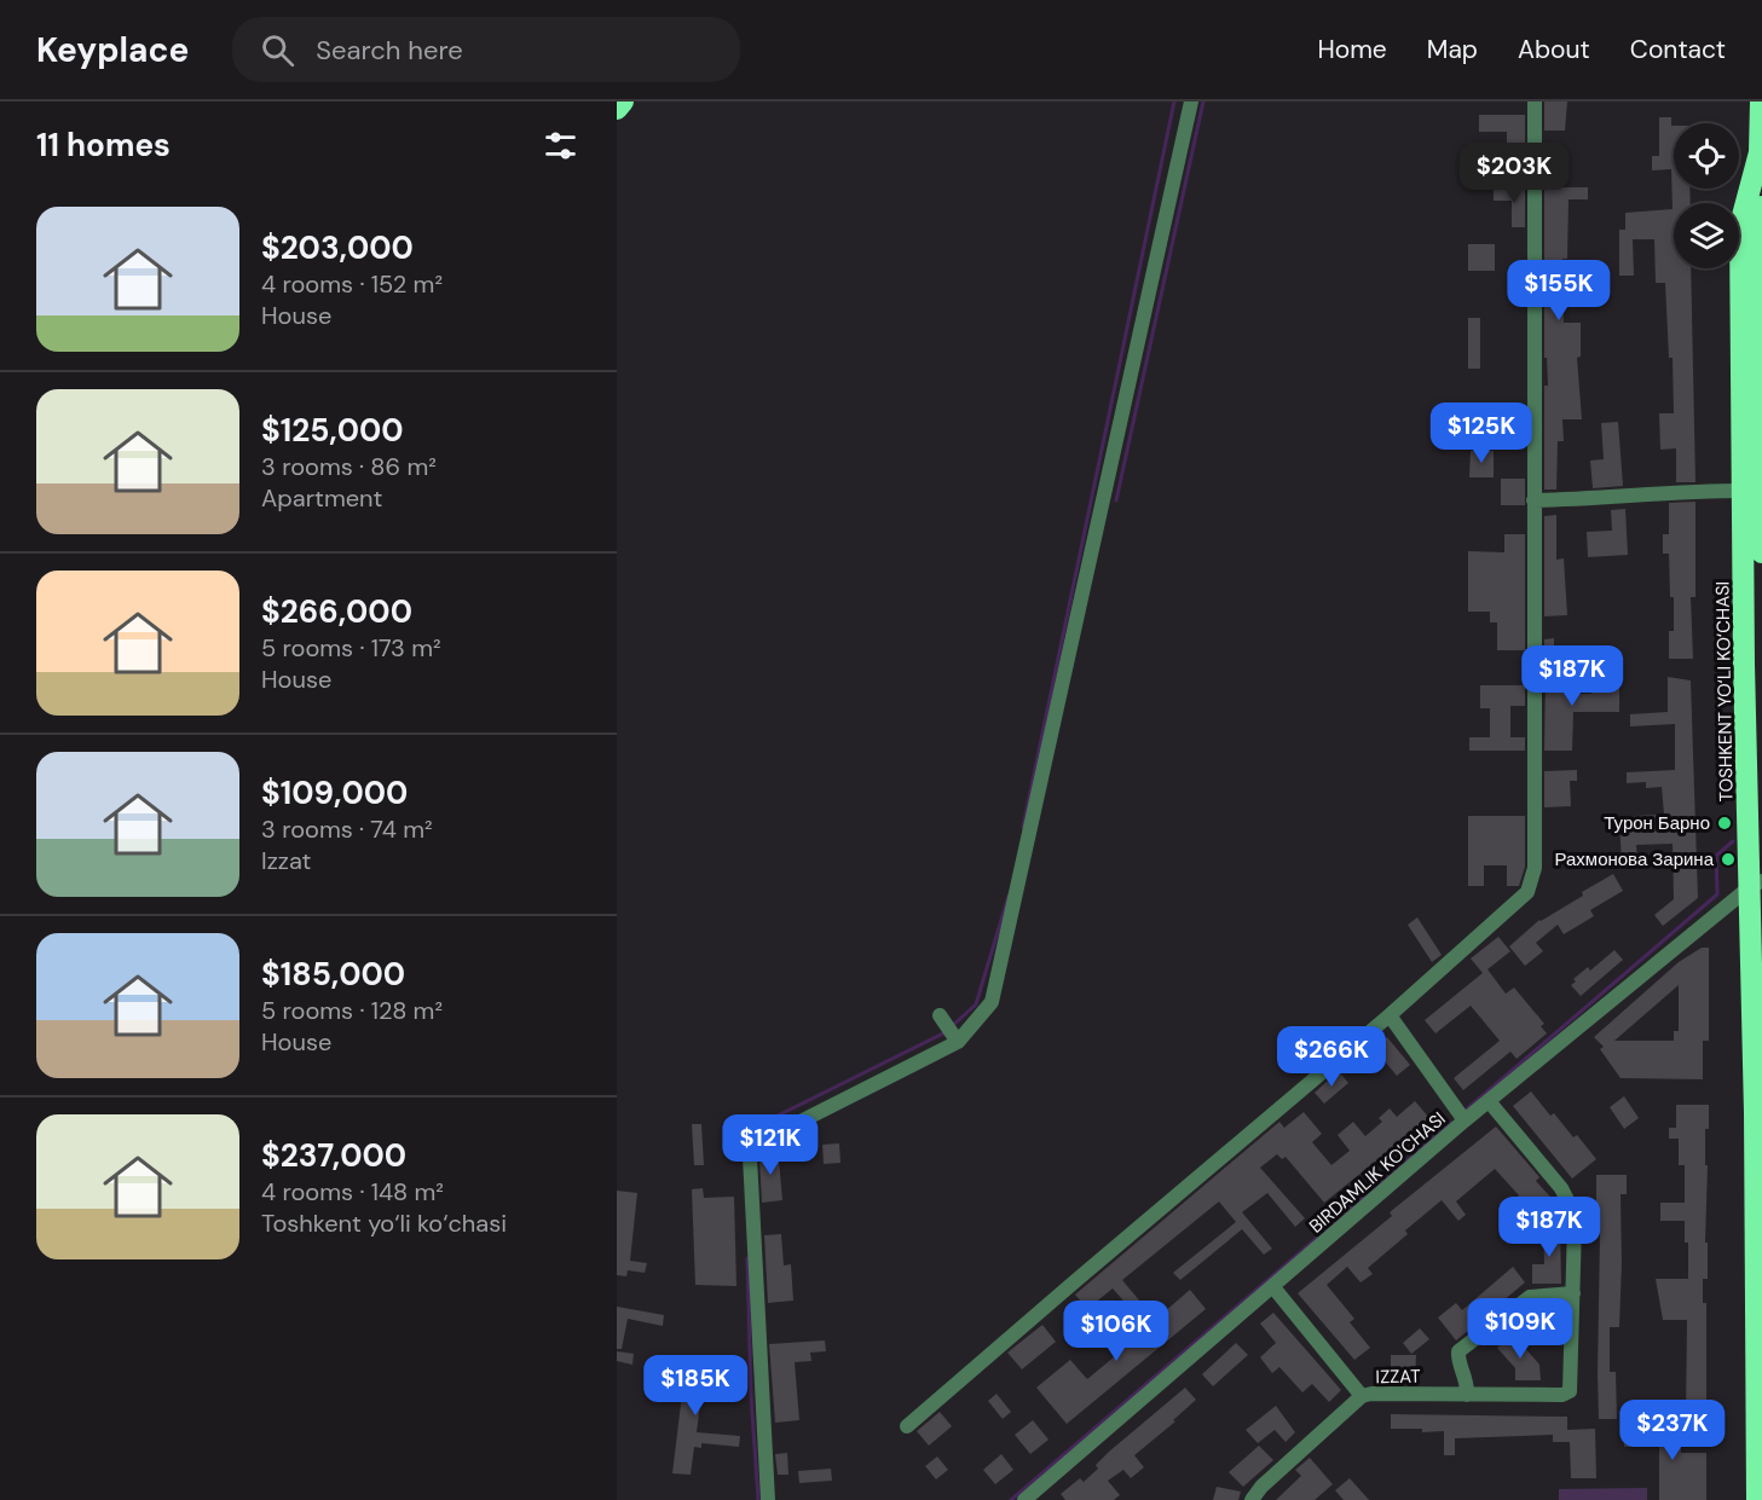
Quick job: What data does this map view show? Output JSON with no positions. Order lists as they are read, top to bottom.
{
  "streets": {
    "highway": ["TOSHKENT YO‘LI KO‘CHASI"],
    "street": ["BIRDAMLIK KO'CHASI", "IZZAT"]
  },
  "crossings": [
    ["TOSHKENT YO‘LI KO‘CHASI", "BIRDAMLIK KO'CHASI"],
    ["BIRDAMLIK KO'CHASI", "IZZAT"]
  ],
  "places": ["Турон Барно", "Рахмонова Зарина"],
  "page": {
    "header": "Keyplace",
    "search": "Search here",
    "nav": [
      "Home",
      "Map",
      "About",
      "Contact"
    ],
    "heading": "11 homes",
    "price": [
      "$203K",
      "$155K",
      "$125K",
      "$187K",
      "$266K",
      "$121K",
      "$187K",
      "$109K",
      "$106K",
      "$185K",
      "$237K"
    ],
    "list": [
      {
        "name": "$203,000",
        "note": "4 rooms · 152 m² · House"
      },
      {
        "name": "$125,000",
        "note": "3 rooms · 86 m² · Apartment"
      },
      {
        "name": "$266,000",
        "note": "5 rooms · 173 m² · House"
      },
      {
        "name": "$109,000",
        "note": "3 rooms · 74 m² · Izzat"
      },
      {
        "name": "$185,000",
        "note": "5 rooms · 128 m² · House"
      },
      {
        "name": "$237,000",
        "note": "4 rooms · 148 m² · Toshkent yo‘li ko‘chasi"
      }
    ]
  }
}
